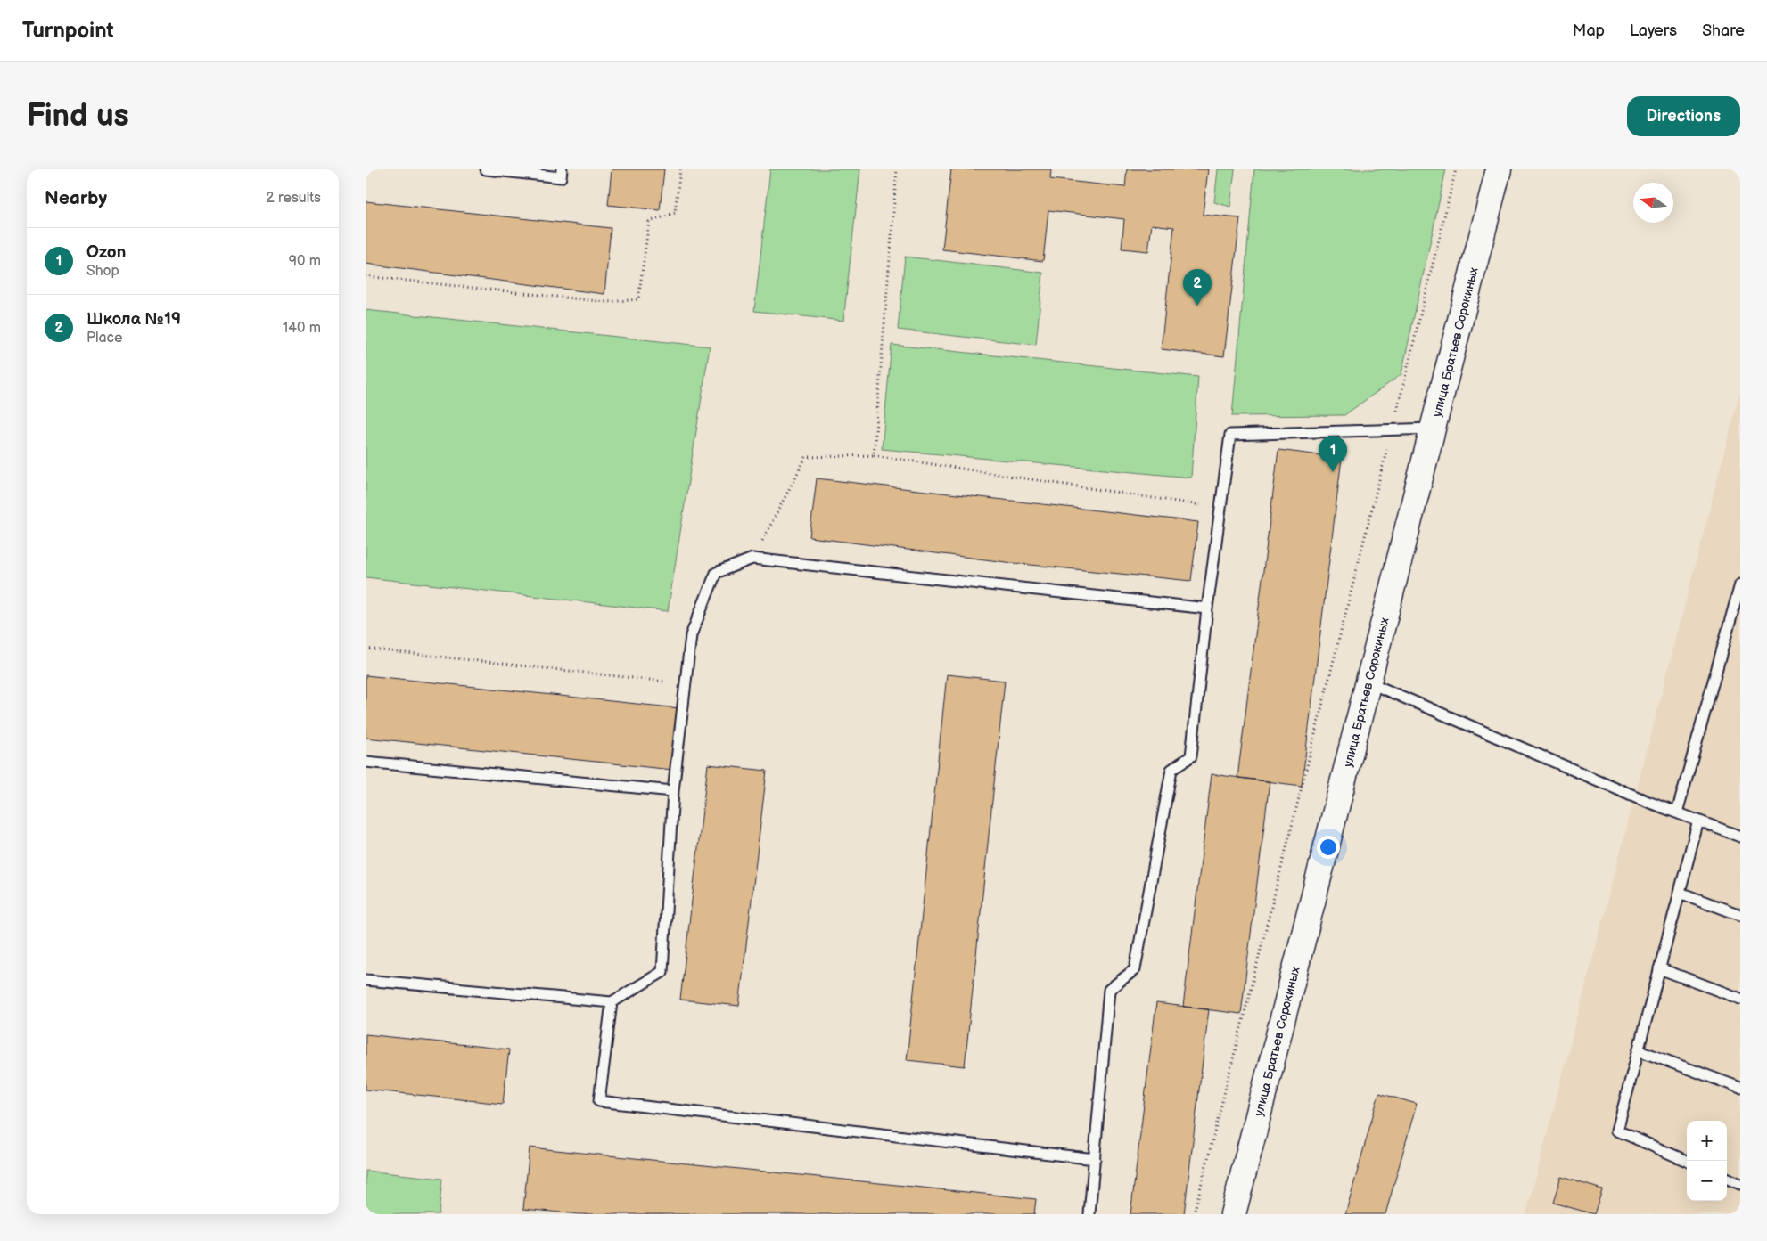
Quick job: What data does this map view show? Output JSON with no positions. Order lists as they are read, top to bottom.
{
  "streets": {
    "street": ["улица Братьев Сорокиных"]
  },
  "north": "left",
  "page": {
    "header": "Turnpoint",
    "nav": ["Map", "Layers", "Share"],
    "buttons": "Directions",
    "title": "Find us",
    "heading": ["Nearby", "2 results"],
    "list": [
      {
        "mark": "1",
        "name": "Ozon",
        "note": "Shop",
        "value": "90 m"
      },
      {
        "mark": "2",
        "name": "Школа №19",
        "note": "Place",
        "value": "140 m"
      }
    ],
    "pins": ["2", "1"],
    "map_buttons": ["+", "−"]
  }
}
